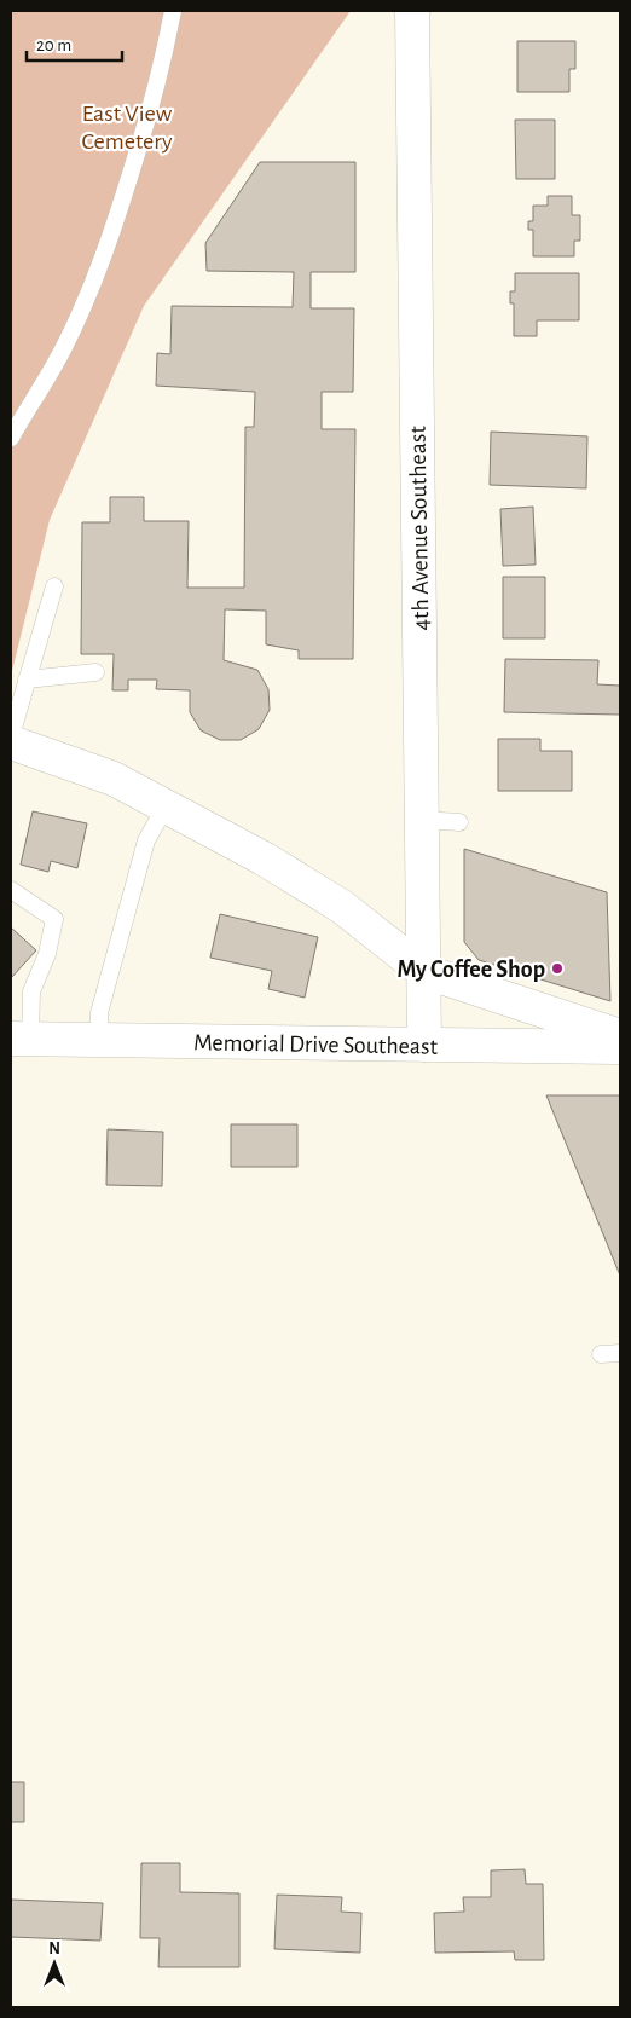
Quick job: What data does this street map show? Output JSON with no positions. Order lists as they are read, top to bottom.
{
  "streets": {
    "street": ["4th Avenue Southeast", "Memorial Drive Southeast"]
  },
  "crossings": [
    ["4th Avenue Southeast", "Memorial Drive Southeast"]
  ],
  "parks": ["East View Cemetery"],
  "places": ["My Coffee Shop"],
  "scale_bar": "20 m",
  "north": "top"
}
